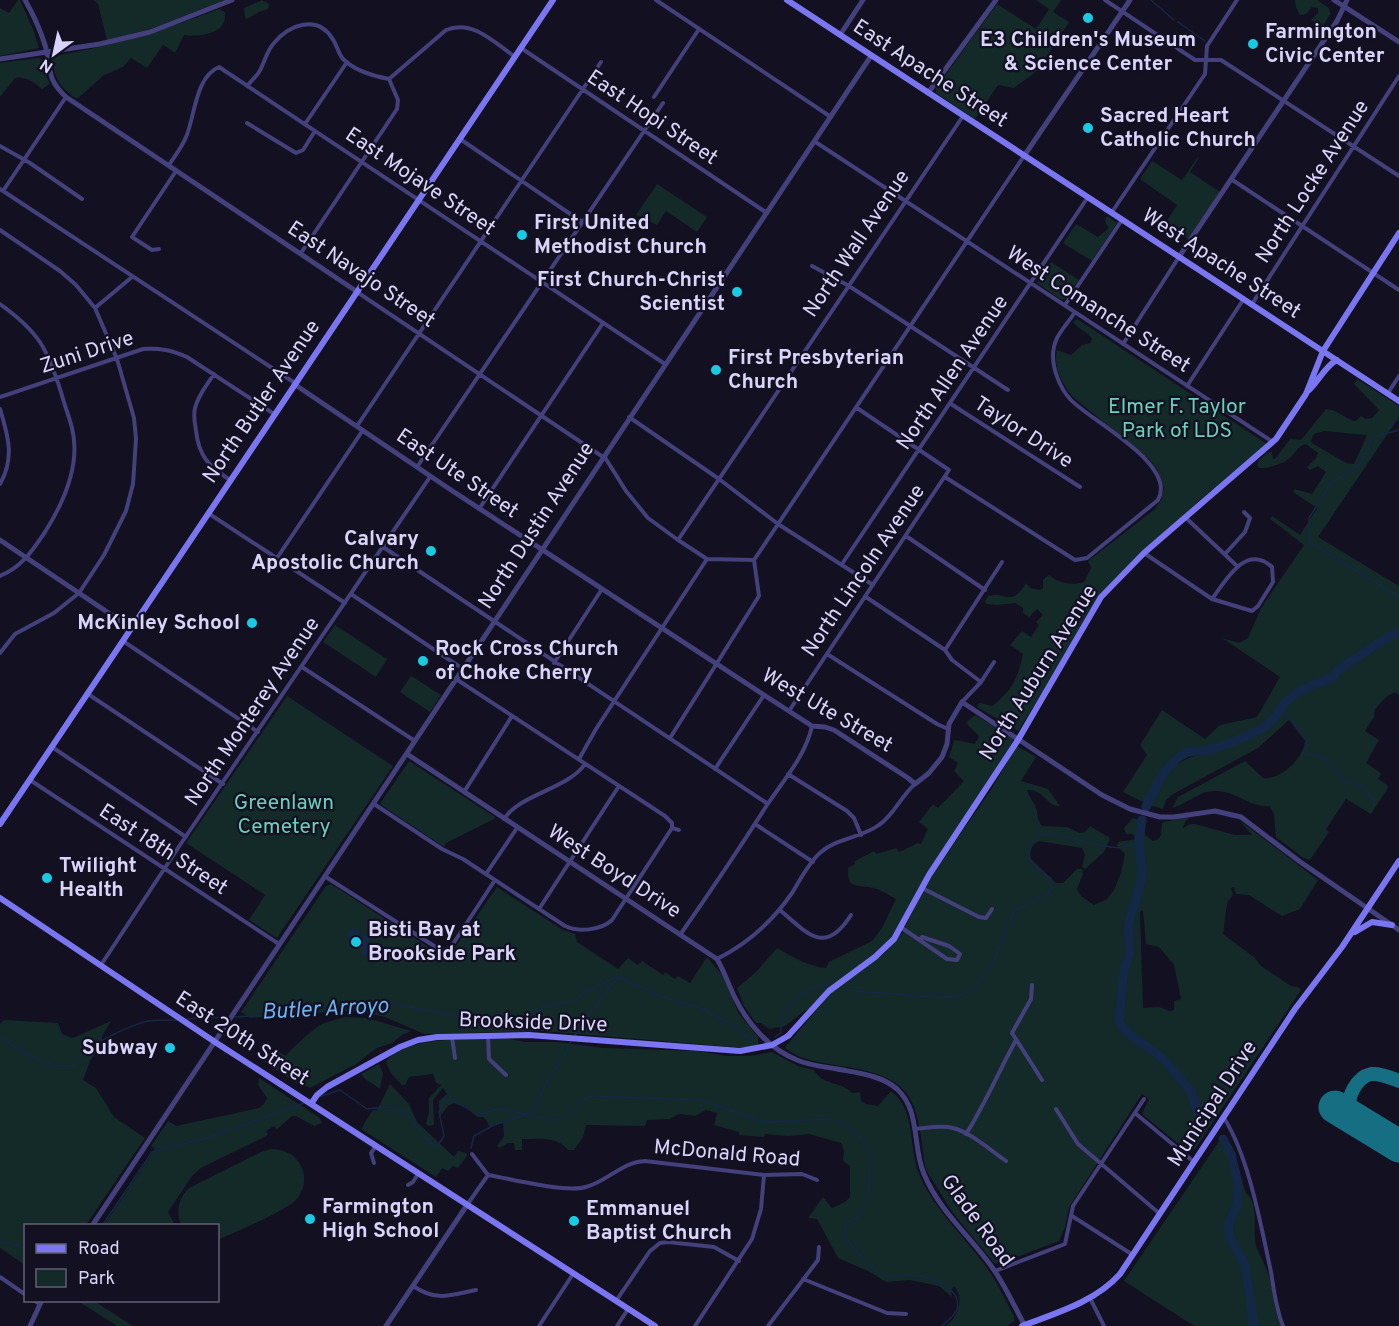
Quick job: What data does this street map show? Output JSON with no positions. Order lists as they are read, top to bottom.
{
  "streets": {
    "main road": [
      "East Apache Street",
      "West Apache Street",
      "North Butler Avenue",
      "North Auburn Avenue",
      "Brookside Drive",
      "East 20th Street",
      "Municipal Drive"
    ],
    "street": [
      "East Hopi Street",
      "East Mojave Street",
      "North Locke Avenue",
      "North Wall Avenue",
      "East Navajo Street",
      "West Comanche Street",
      "Zuni Drive",
      "North Allen Avenue",
      "Taylor Drive",
      "East Ute Street",
      "North Dustin Avenue",
      "North Lincoln Avenue",
      "West Ute Street",
      "North Monterey Avenue",
      "East 18th Street",
      "West Boyd Drive",
      "McDonald Road",
      "Glade Road"
    ]
  },
  "crossings": [
    ["East Apache Street", "North Wall Avenue"],
    ["East Apache Street", "West Apache Street"],
    ["East Apache Street", "North Dustin Avenue"],
    ["East Hopi Street", "North Butler Avenue"],
    ["East Hopi Street", "North Dustin Avenue"],
    ["East Mojave Street", "East Navajo Street"],
    ["East Mojave Street", "North Butler Avenue"],
    ["East Mojave Street", "North Dustin Avenue"],
    ["North Locke Avenue", "West Apache Street"],
    ["North Wall Avenue", "East Navajo Street"],
    ["North Wall Avenue", "West Comanche Street"],
    ["West Apache Street", "North Allen Avenue"],
    ["West Apache Street", "North Auburn Avenue"],
    ["East Navajo Street", "North Butler Avenue"],
    ["East Navajo Street", "North Dustin Avenue"],
    ["West Comanche Street", "North Allen Avenue"],
    ["West Comanche Street", "North Dustin Avenue"],
    ["West Comanche Street", "North Auburn Avenue"],
    ["Zuni Drive", "North Butler Avenue"],
    ["North Allen Avenue", "Taylor Drive"],
    ["North Butler Avenue", "East Ute Street"],
    ["North Butler Avenue", "East 18th Street"],
    ["East Ute Street", "North Dustin Avenue"],
    ["East Ute Street", "West Ute Street"],
    ["East Ute Street", "North Monterey Avenue"],
    ["North Dustin Avenue", "East 18th Street"],
    ["North Dustin Avenue", "West Boyd Drive"],
    ["North Dustin Avenue", "East 20th Street"],
    ["North Lincoln Avenue", "West Ute Street"],
    ["North Auburn Avenue", "Brookside Drive"],
    ["North Auburn Avenue", "Glade Road"],
    ["North Monterey Avenue", "East 18th Street"],
    ["North Monterey Avenue", "East 20th Street"],
    ["Brookside Drive", "East 20th Street"],
    ["Brookside Drive", "Glade Road"],
    ["Municipal Drive", "Glade Road"]
  ],
  "water": ["Butler Arroyo"],
  "parks": ["Elmer F. Taylor Park of LDS", "Greenlawn Cemetery"],
  "places": [
    "E3 Children's Museum & Science Center",
    "Farmington Civic Center",
    "Sacred Heart Catholic Church",
    "First United Methodist Church",
    "First Church-Christ Scientist",
    "First Presbyterian Church",
    "Calvary Apostolic Church",
    "McKinley School",
    "Rock Cross Church of Choke Cherry",
    "Twilight Health",
    "Bisti Bay at Brookside Park",
    "Subway",
    "Farmington High School",
    "Emmanuel Baptist Church"
  ],
  "legend": ["Road", "Park"],
  "north": "bottom left"
}
